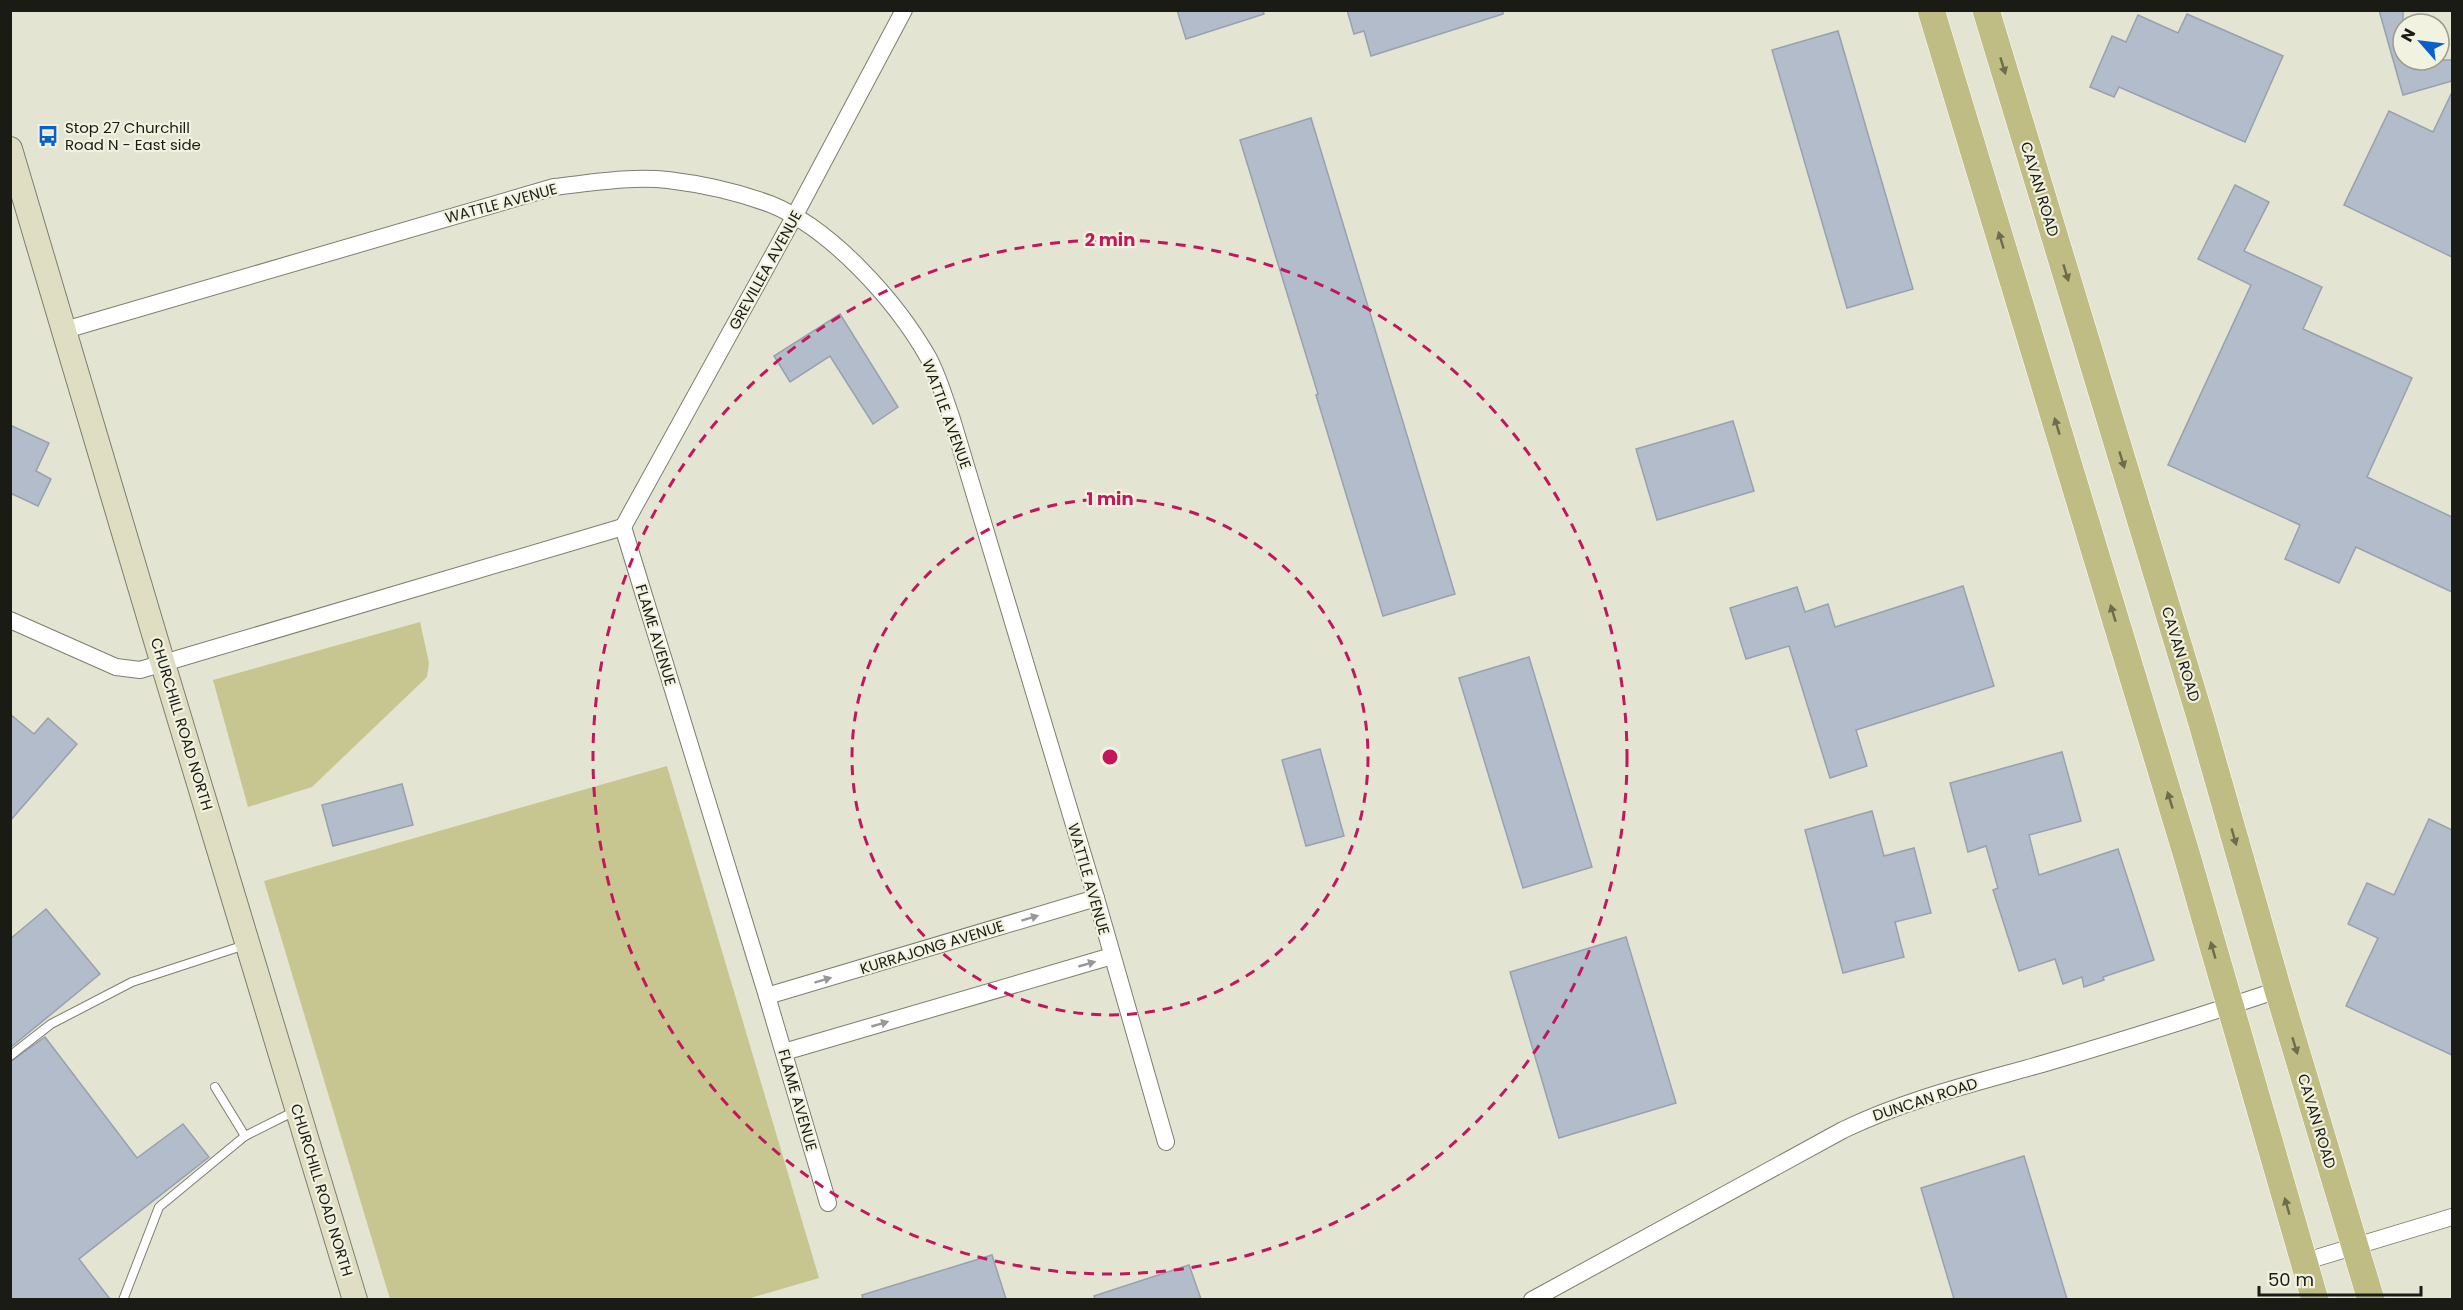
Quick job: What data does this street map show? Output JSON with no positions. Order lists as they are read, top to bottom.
{
  "streets": {
    "main road": ["CAVAN ROAD"],
    "street": [
      "WATTLE AVENUE",
      "GREVILLEA AVENUE",
      "FLAME AVENUE",
      "CHURCHILL ROAD NORTH",
      "KURRAJONG AVENUE",
      "DUNCAN ROAD"
    ]
  },
  "crossings": [
    ["CAVAN ROAD", "DUNCAN ROAD"],
    ["WATTLE AVENUE", "GREVILLEA AVENUE"],
    ["WATTLE AVENUE", "CHURCHILL ROAD NORTH"],
    ["WATTLE AVENUE", "KURRAJONG AVENUE"],
    ["GREVILLEA AVENUE", "FLAME AVENUE"],
    ["FLAME AVENUE", "KURRAJONG AVENUE"]
  ],
  "places": {
    "bus stop": ["Stop 27 Churchill Road N - East side"]
  },
  "scale_bar": "50 m",
  "north": "top left",
  "rings": ["2 min", "1 min"]
}
